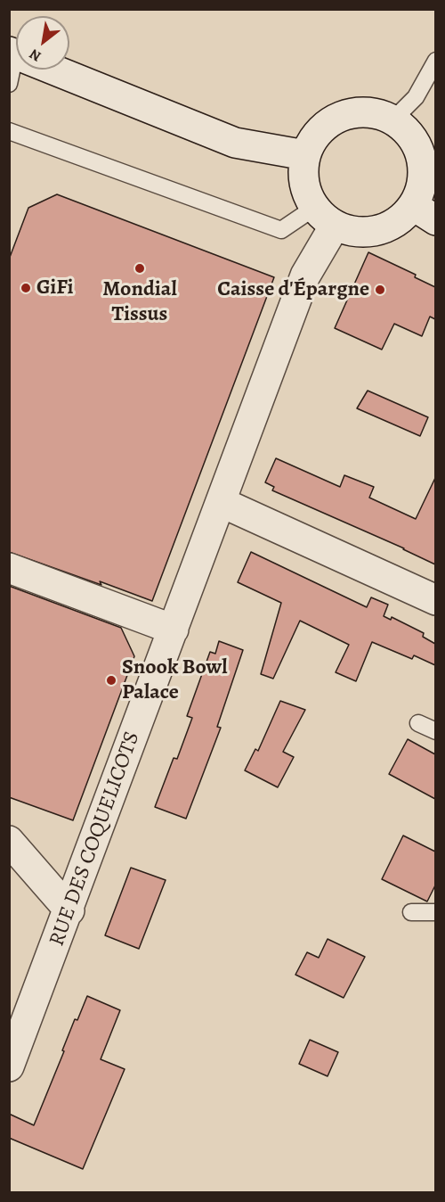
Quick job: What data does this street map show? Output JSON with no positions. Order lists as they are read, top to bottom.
{
  "streets": {
    "street": ["RUE DES COQUELICOTS"]
  },
  "places": [
    "Mondial Tissus",
    "GiFi",
    "Caisse d'Épargne",
    "Snook Bowl Palace"
  ],
  "north": "bottom left"
}
